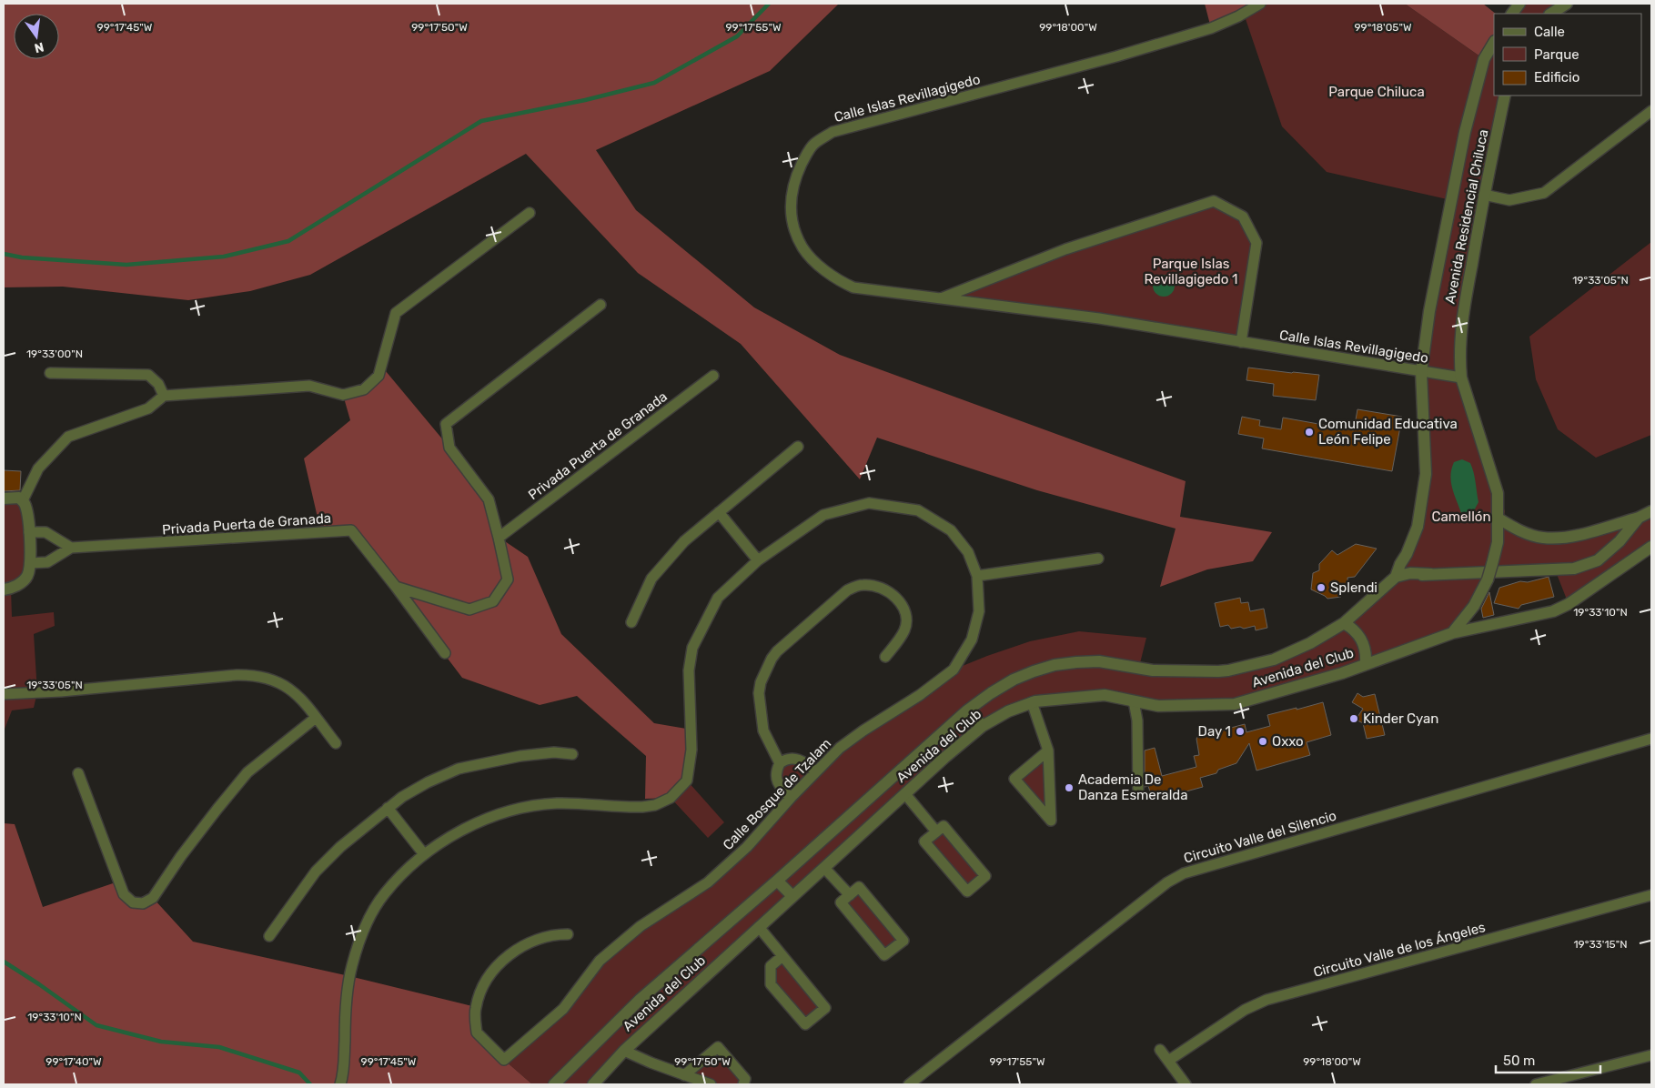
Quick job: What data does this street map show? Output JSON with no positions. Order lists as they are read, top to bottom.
{
  "streets": {
    "street": [
      "Calle Islas Revillagigedo",
      "Avenida Residencial Chiluca",
      "Privada Puerta de Granada",
      "Avenida del Club",
      "Calle Bosque de Tzalam",
      "Circuito Valle del Silencio",
      "Circuito Valle de los Ángeles"
    ]
  },
  "crossings": [
    ["Calle Islas Revillagigedo", "Avenida Residencial Chiluca"],
    ["Avenida Residencial Chiluca", "Avenida del Club"]
  ],
  "parks": ["Parque Chiluca", "Parque Islas Revillagigedo 1", "Camellón"],
  "places": [
    "Comunidad Educativa León Felipe",
    "Splendi",
    "Kinder Cyan",
    "Day 1",
    "Oxxo",
    "Academia De Danza Esmeralda"
  ],
  "legend": ["Calle", "Parque", "Edificio"],
  "scale_bar": "50 m",
  "north": "bottom",
  "coordinates": [
    "99°17'45\"W",
    "99°17'50\"W",
    "99°17'55\"W",
    "99°18'00\"W",
    "99°18'05\"W",
    "19°33'05\"N",
    "19°33'00\"N",
    "19°33'10\"N",
    "19°33'15\"N",
    "99°17'40\"W"
  ]
}
